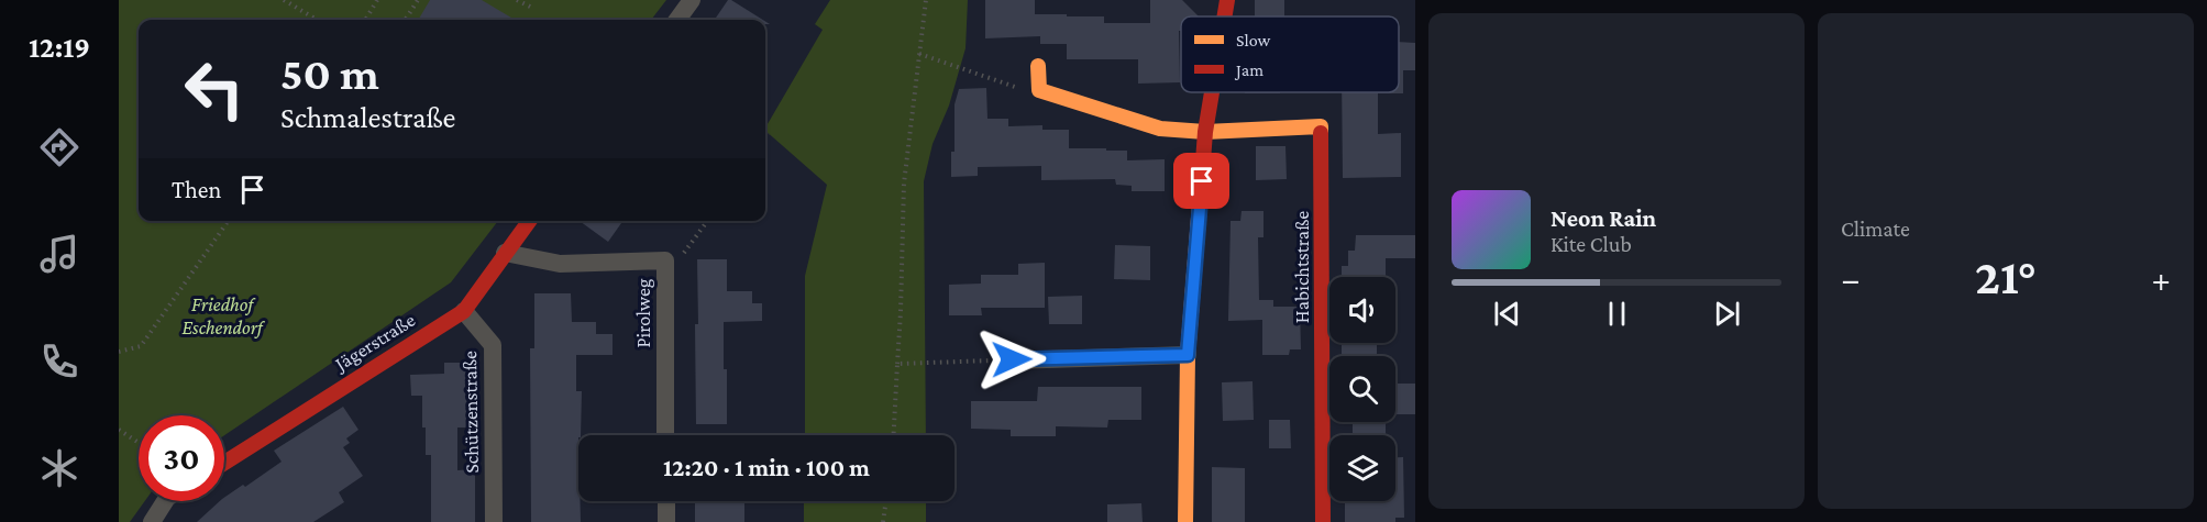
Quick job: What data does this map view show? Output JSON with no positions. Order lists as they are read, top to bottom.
{
  "streets": {
    "street": [
      "Habichtstraße",
      "Pirolweg",
      "Jägerstraße",
      "Schützenstraße"
    ]
  },
  "crossings": [
    ["Pirolweg", "Jägerstraße"],
    ["Jägerstraße", "Schützenstraße"]
  ],
  "parks": ["Friedhof Eschendorf"],
  "legend": ["Slow", "Jam"],
  "page": {
    "tabs": "12:19",
    "tile": "Climate",
    "turn": ["50 m", "Schmalestraße"],
    "then": "Then",
    "song": ["Neon Rain", "Kite Club"],
    "heat": ["−", "21°", "+"],
    "limit": "30",
    "trip": "12:20 · 1 min · 100 m"
  }
}
